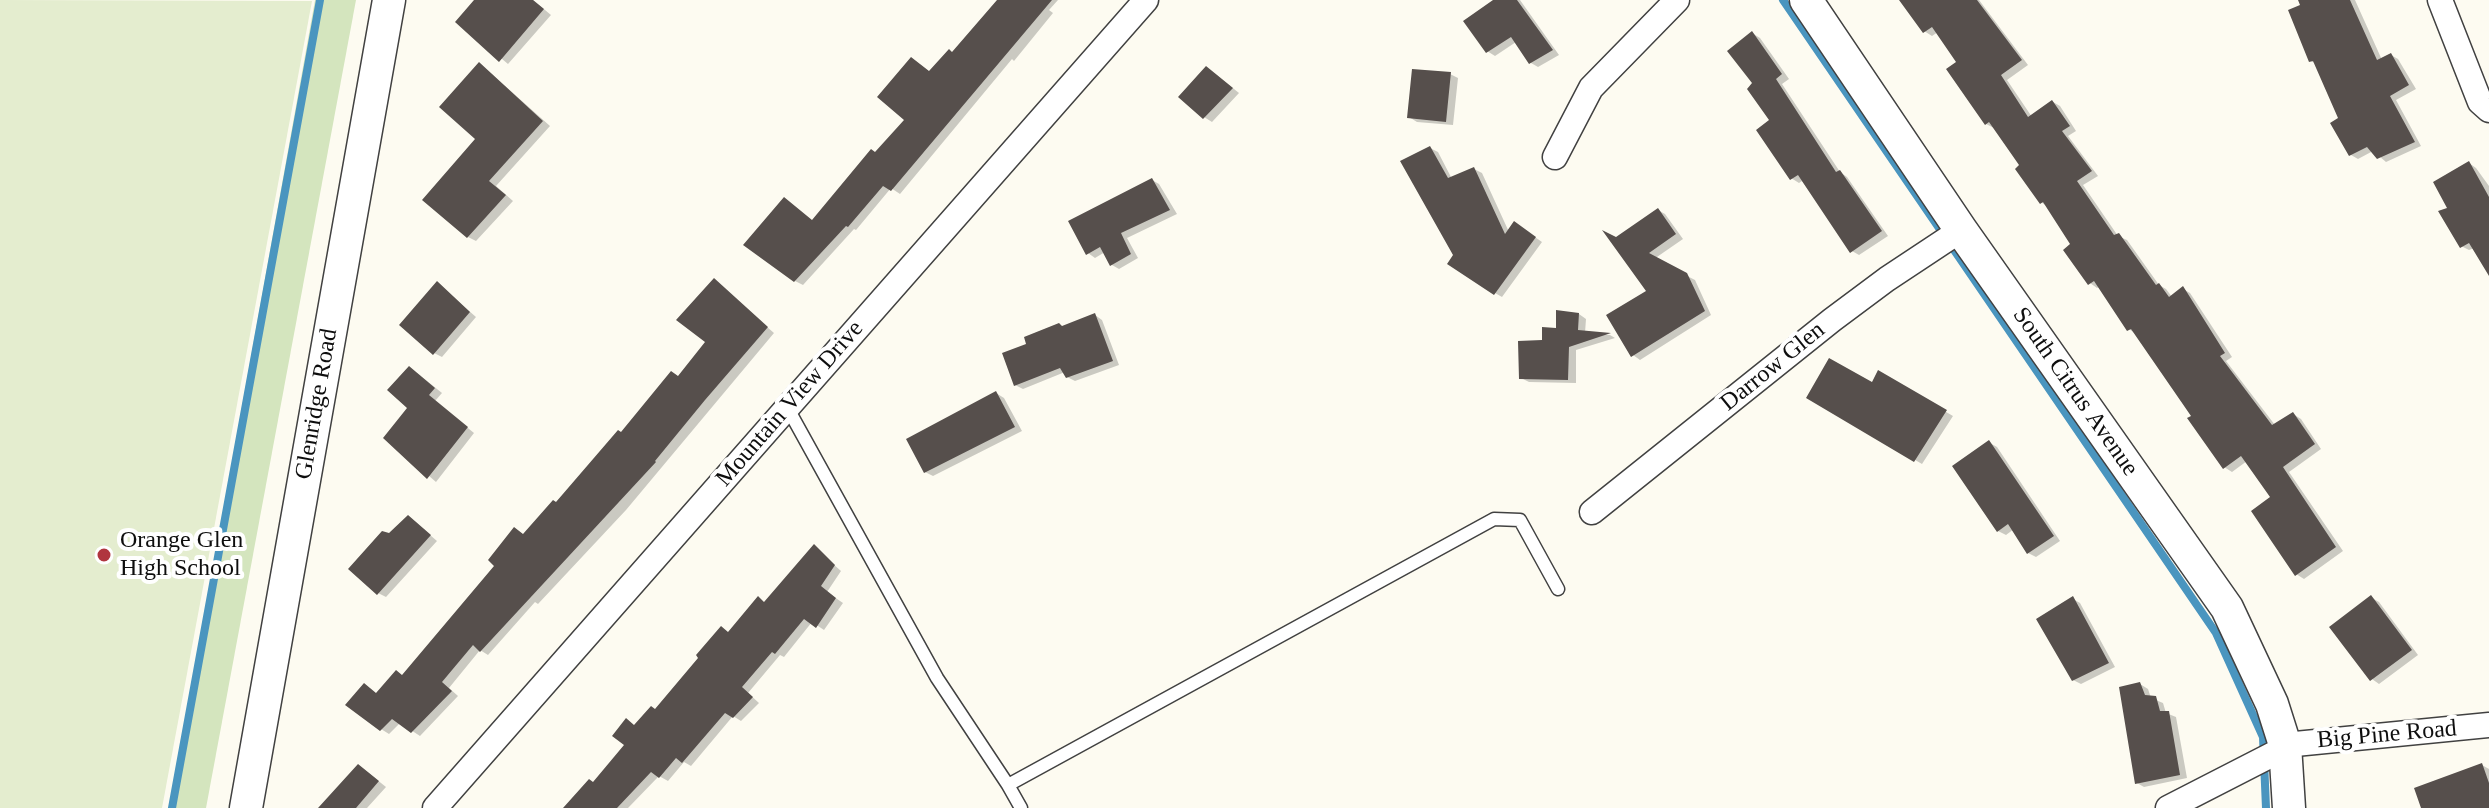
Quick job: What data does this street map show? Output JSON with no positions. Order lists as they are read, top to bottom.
{
  "streets": {
    "street": [
      "Darrow Glen",
      "South Citrus Avenue",
      "Glenridge Road",
      "Mountain View Drive",
      "Big Pine Road"
    ]
  },
  "crossings": [
    ["Darrow Glen", "South Citrus Avenue"],
    ["South Citrus Avenue", "Big Pine Road"]
  ],
  "places": ["Orange Glen High School"]
}
